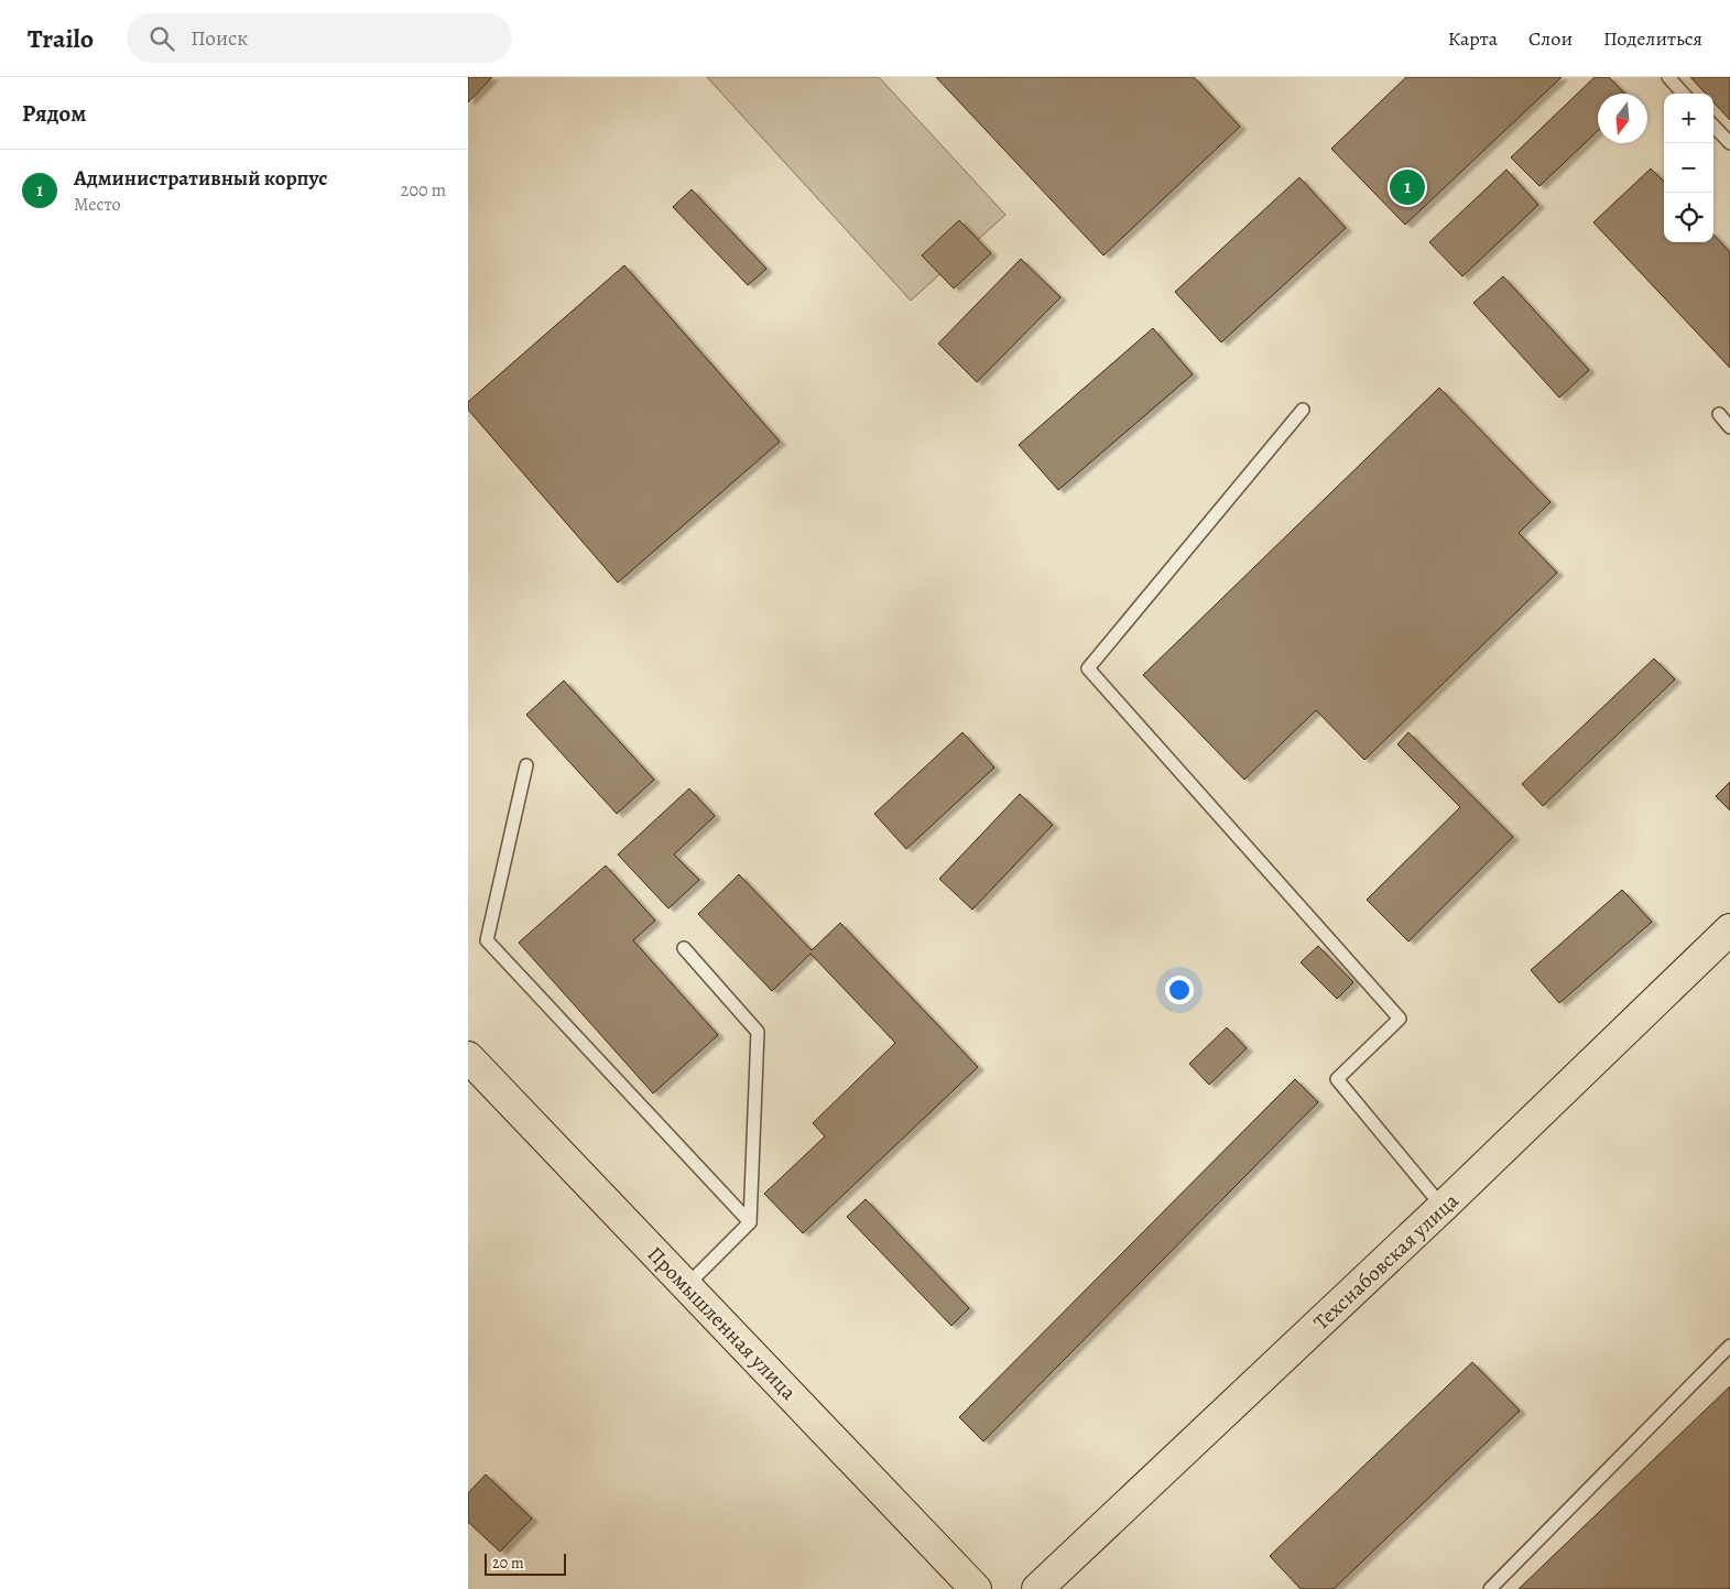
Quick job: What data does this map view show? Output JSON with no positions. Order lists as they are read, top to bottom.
{
  "streets": {
    "main road": ["Техснабовская улица", "Промышленная улица"]
  },
  "scale_bar": "20 m",
  "north": "bottom",
  "page": {
    "header": "Trailo",
    "search": "Поиск",
    "nav": ["Карта", "Слои", "Поделиться"],
    "heading": "Рядом",
    "map_buttons": ["+", "−"],
    "list": [
      {
        "mark": "1",
        "name": "Административный корпус",
        "note": "Место",
        "value": "200 m"
      }
    ],
    "pins": "1",
    "scale": "20 m"
  }
}
